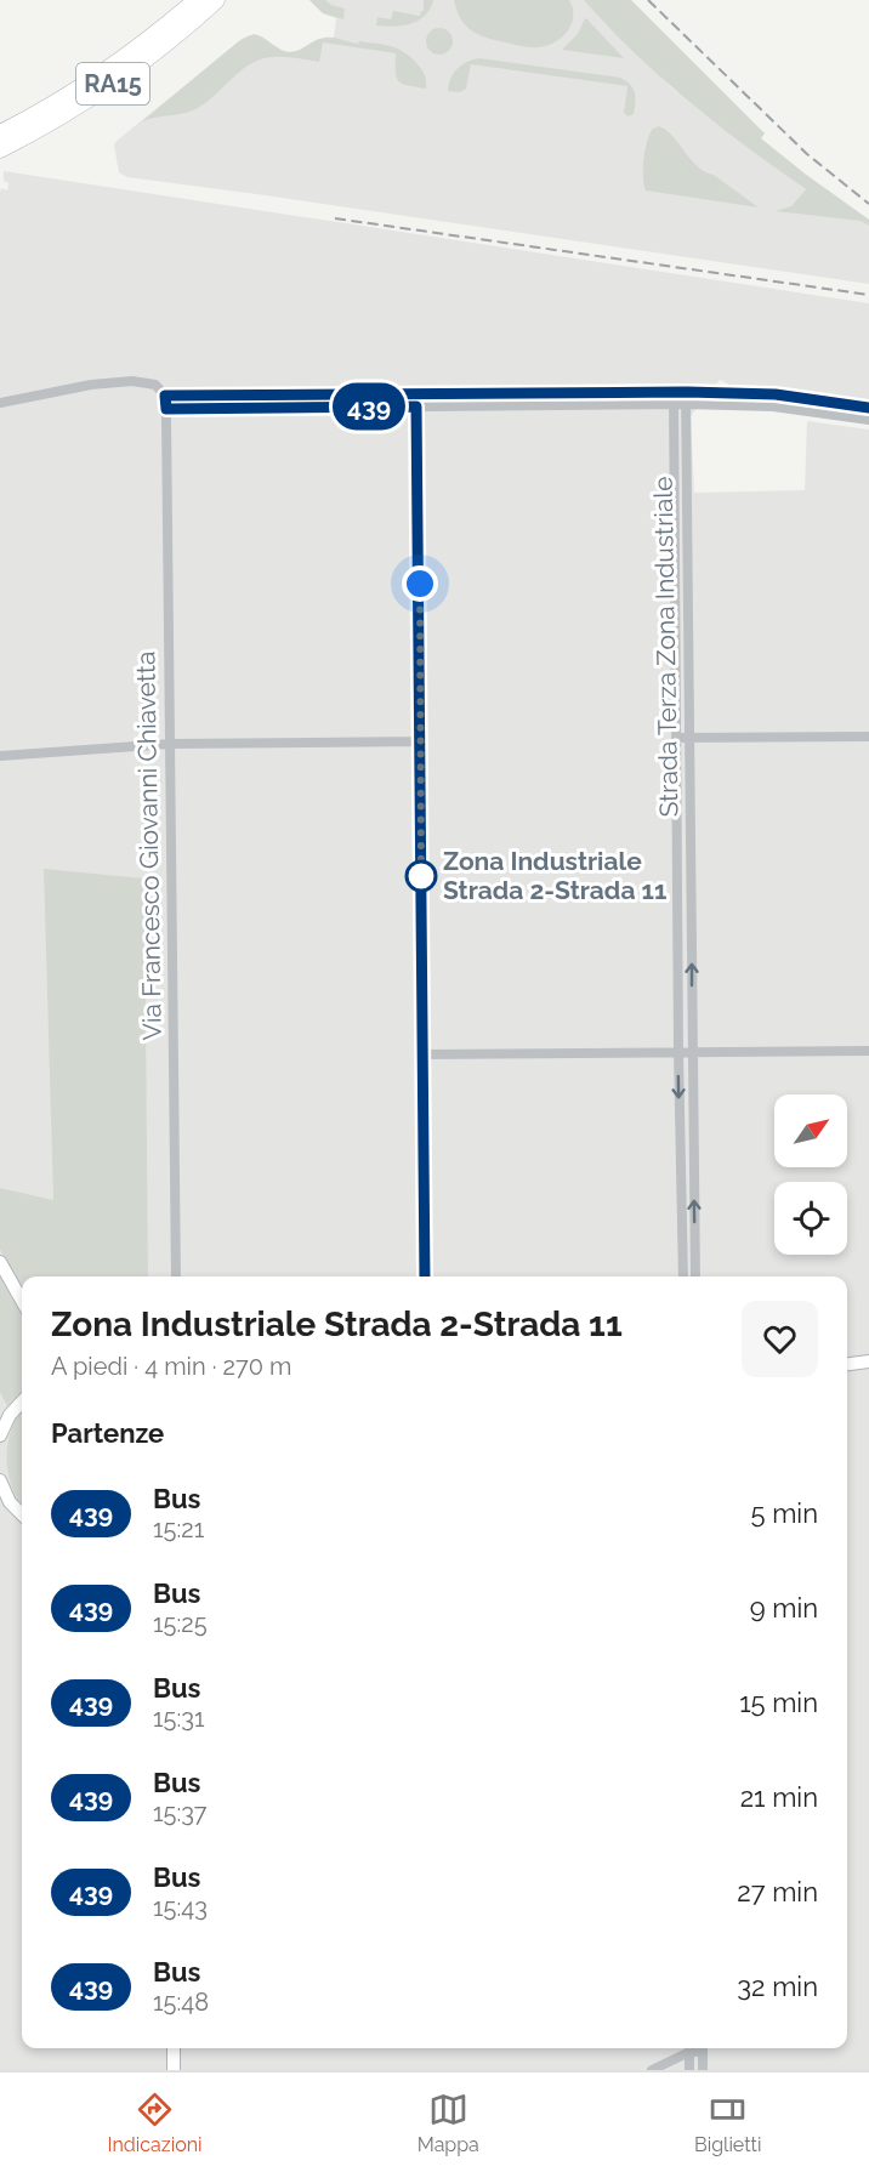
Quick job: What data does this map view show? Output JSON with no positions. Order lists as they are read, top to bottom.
{
  "streets": {
    "highway": ["RA15"],
    "street": ["Strada Terza Zona Industriale", "Via Francesco Giovanni Chiavetta"]
  },
  "places": ["Zona Industriale Strada 2-Strada 11"],
  "lines": ["bus line 439"],
  "north": "top right",
  "page": {
    "on_map": "439",
    "heading": [
      ["Zona Industriale Strada 2-Strada 11", "A piedi · 4 min · 270 m"],
      "Partenze"
    ],
    "list": [
      {
        "mark": "439",
        "name": "Bus",
        "note": "15:21",
        "value": "5 min"
      },
      {
        "mark": "439",
        "name": "Bus",
        "note": "15:25",
        "value": "9 min"
      },
      {
        "mark": "439",
        "name": "Bus",
        "note": "15:31",
        "value": "15 min"
      },
      {
        "mark": "439",
        "name": "Bus",
        "note": "15:37",
        "value": "21 min"
      },
      {
        "mark": "439",
        "name": "Bus",
        "note": "15:43",
        "value": "27 min"
      },
      {
        "mark": "439",
        "name": "Bus",
        "note": "15:48",
        "value": "32 min"
      }
    ],
    "tabs": ["Indicazioni", "Mappa", "Biglietti"]
  }
}
